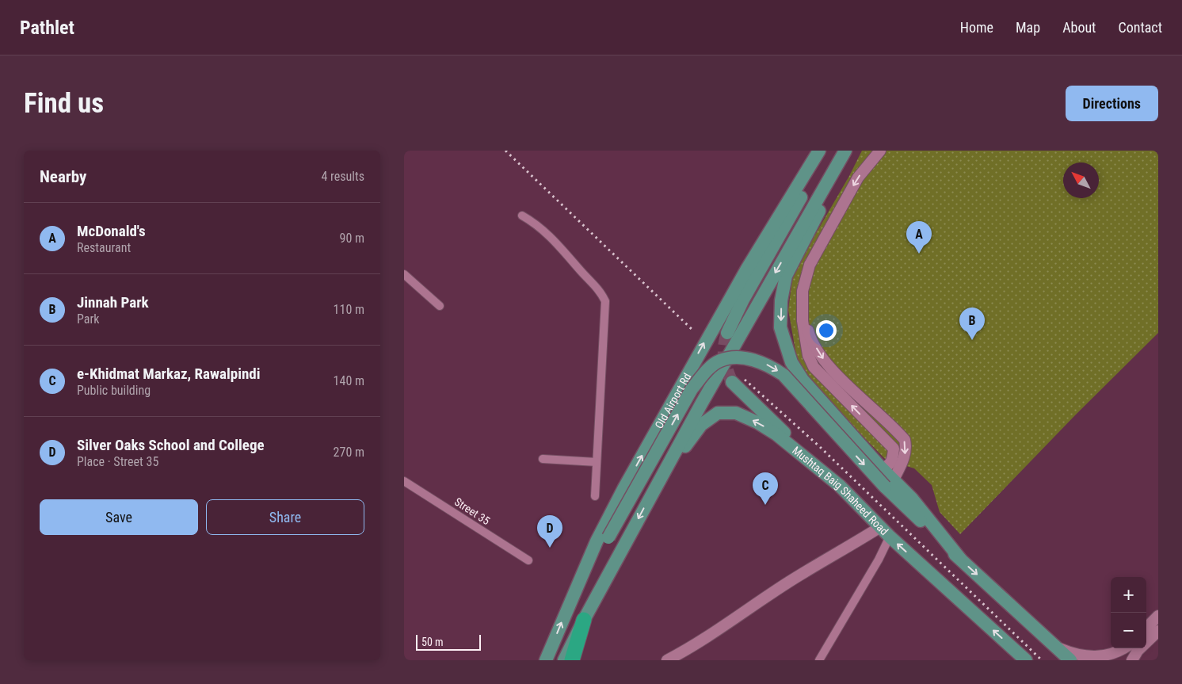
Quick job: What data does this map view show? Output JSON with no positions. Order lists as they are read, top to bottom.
{
  "streets": {
    "main road": ["Old Airport Rd", "Mushtaq Baig Shaheed Road"],
    "street": ["Street 35"]
  },
  "scale_bar": "50 m",
  "north": "top left",
  "page": {
    "header": "Pathlet",
    "nav": [
      "Home",
      "Map",
      "About",
      "Contact"
    ],
    "buttons": [
      "Directions",
      ["Save", "Share"]
    ],
    "title": "Find us",
    "heading": ["Nearby", "4 results"],
    "list": [
      {
        "mark": "A",
        "name": "McDonald's",
        "note": "Restaurant",
        "value": "90 m"
      },
      {
        "mark": "B",
        "name": "Jinnah Park",
        "note": "Park",
        "value": "110 m"
      },
      {
        "mark": "C",
        "name": "e-Khidmat Markaz, Rawalpindi",
        "note": "Public building",
        "value": "140 m"
      },
      {
        "mark": "D",
        "name": "Silver Oaks School and College",
        "note": "Place · Street 35",
        "value": "270 m"
      }
    ],
    "pins": [
      "A",
      "B",
      "C",
      "D"
    ],
    "map_buttons": ["+", "−"],
    "scale": "50 m"
  }
}
